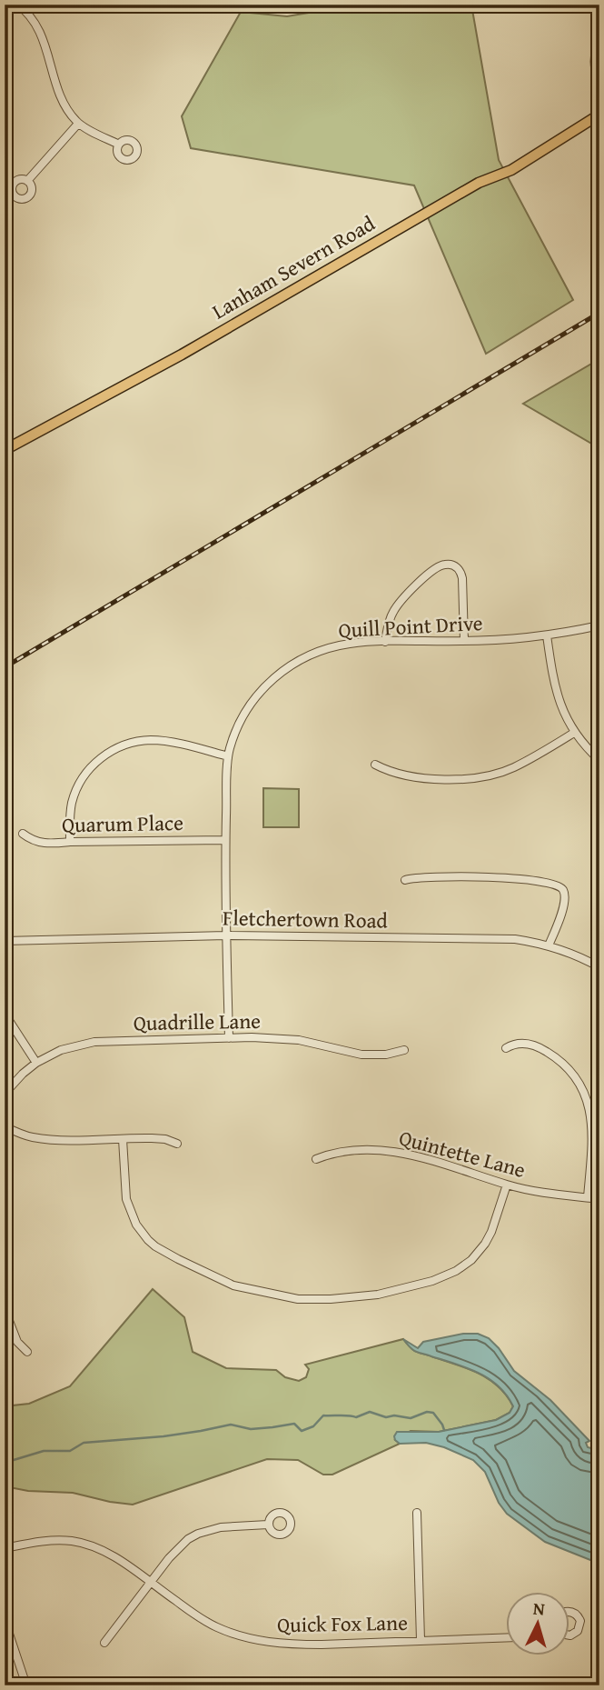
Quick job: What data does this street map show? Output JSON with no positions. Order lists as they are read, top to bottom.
{
  "streets": {
    "main road": ["Lanham Severn Road"],
    "street": [
      "Quill Point Drive",
      "Quarum Place",
      "Fletchertown Road",
      "Quadrille Lane",
      "Quintette Lane",
      "Quick Fox Lane"
    ]
  },
  "crossings": [
    ["Quill Point Drive", "Quarum Place"],
    ["Quill Point Drive", "Fletchertown Road"],
    ["Quill Point Drive", "Quadrille Lane"]
  ],
  "north": "top"
}
